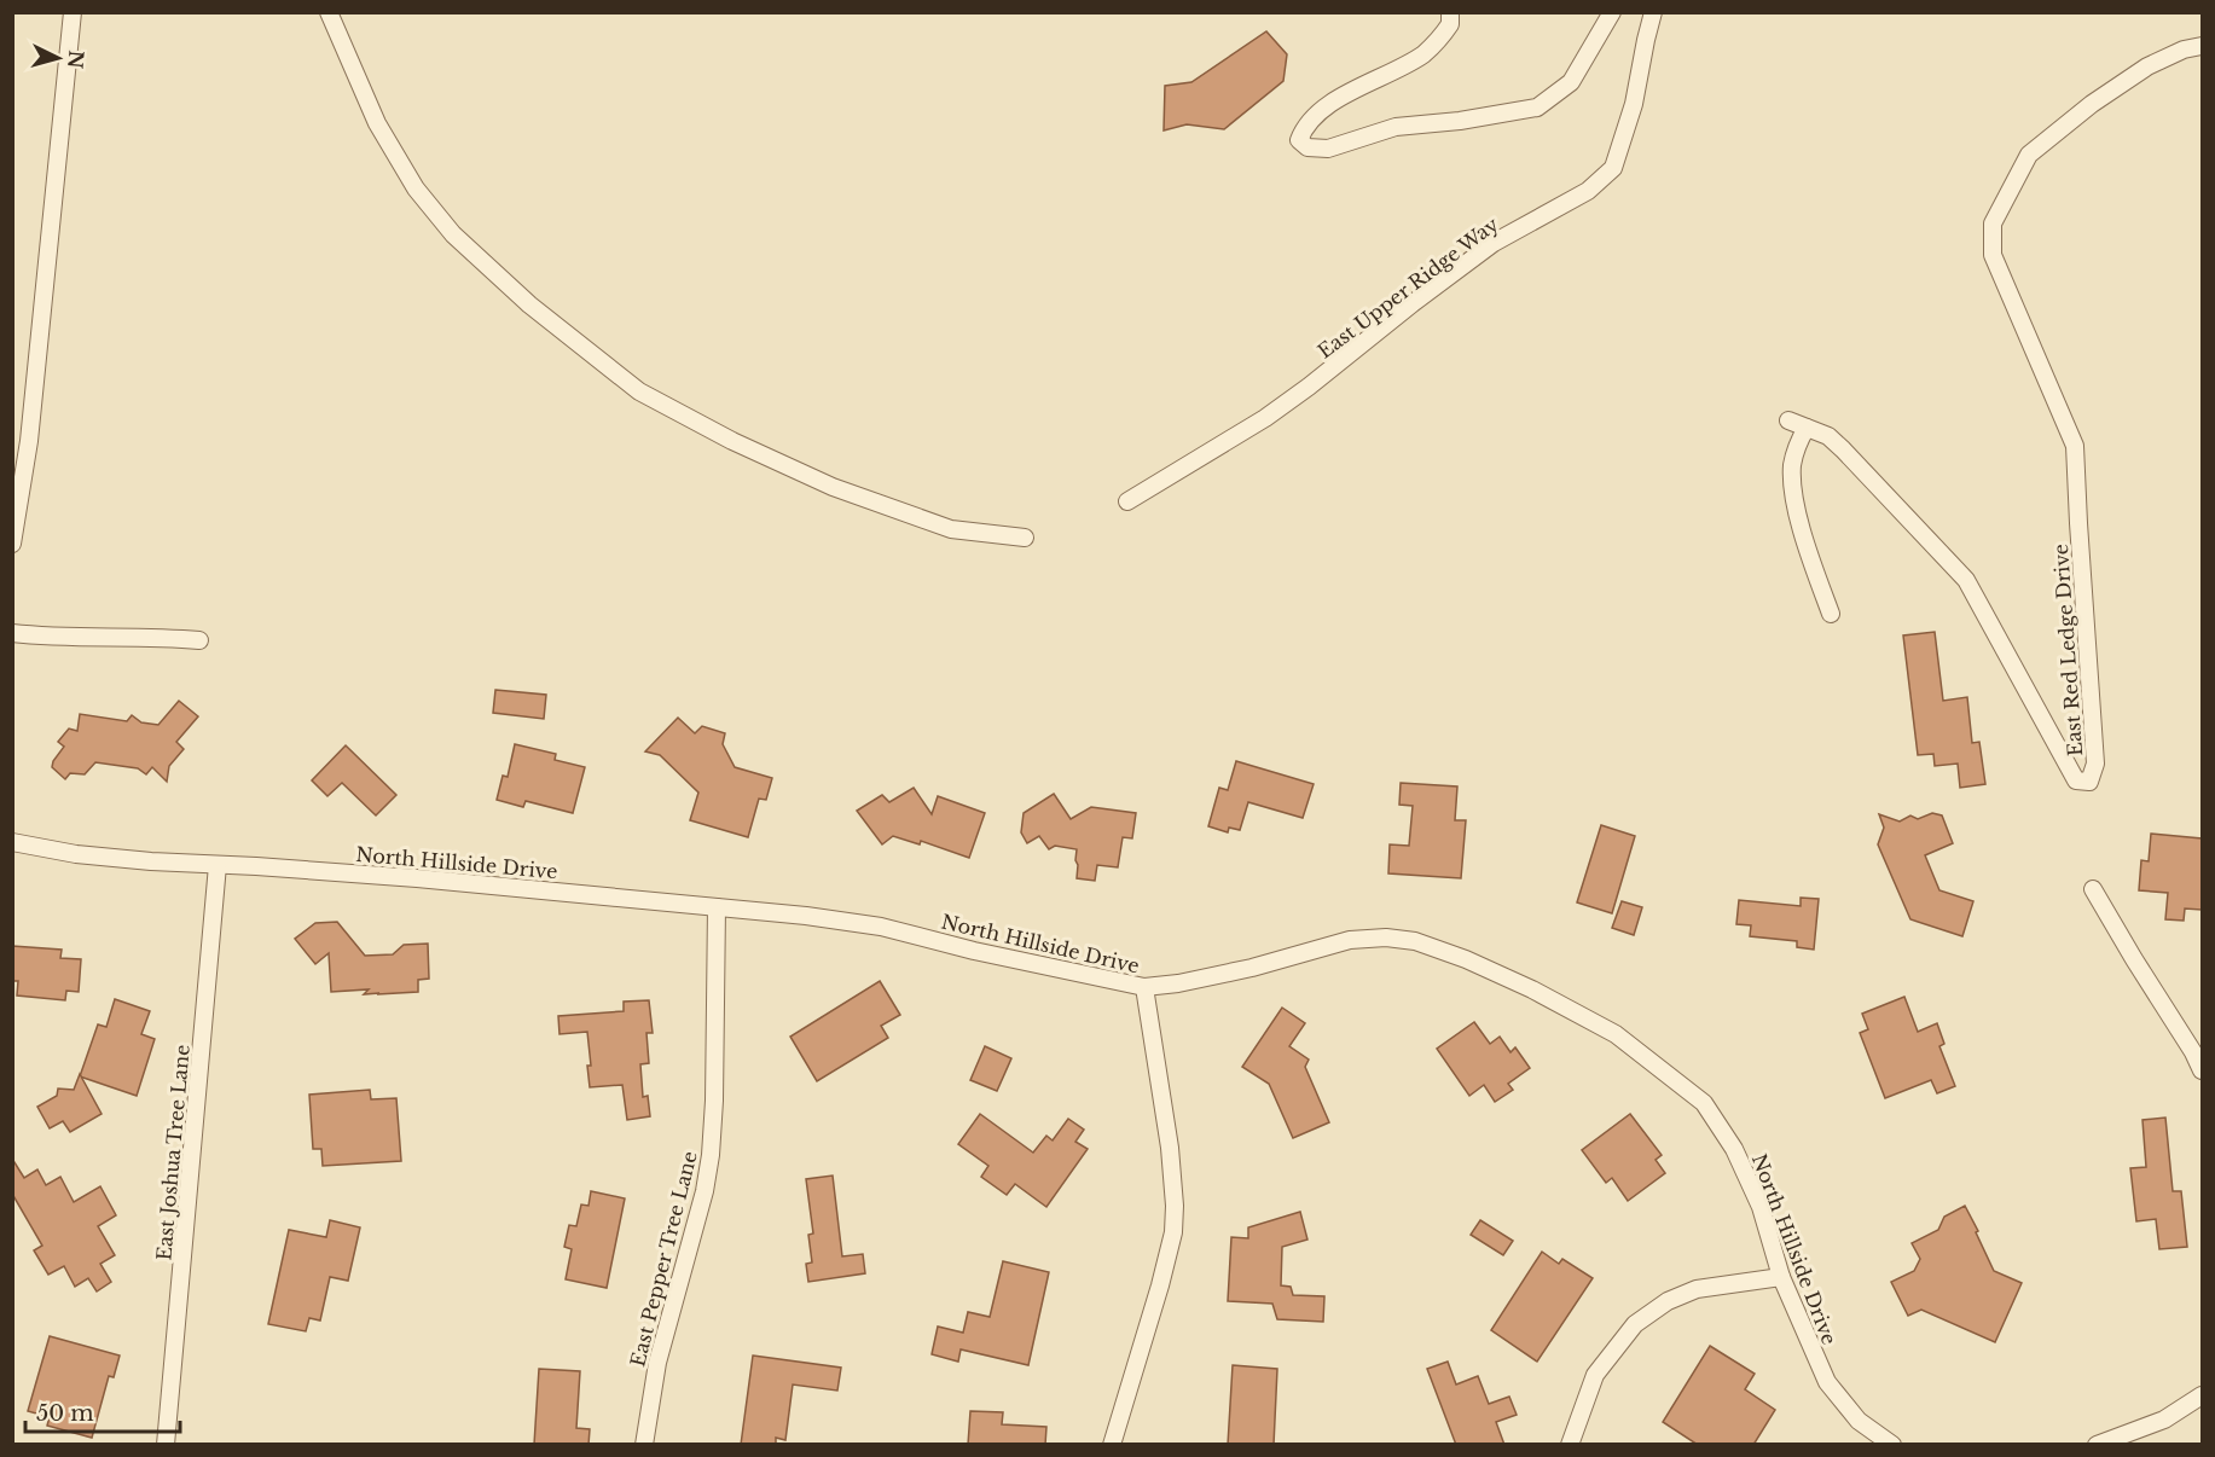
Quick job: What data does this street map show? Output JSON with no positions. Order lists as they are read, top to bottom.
{
  "streets": {
    "street": [
      "East Upper Ridge Way",
      "East Red Ledge Drive",
      "North Hillside Drive",
      "East Joshua Tree Lane",
      "East Pepper Tree Lane"
    ]
  },
  "crossings": [
    ["North Hillside Drive", "East Joshua Tree Lane"],
    ["North Hillside Drive", "East Pepper Tree Lane"]
  ],
  "scale_bar": "50 m",
  "north": "right"
}
